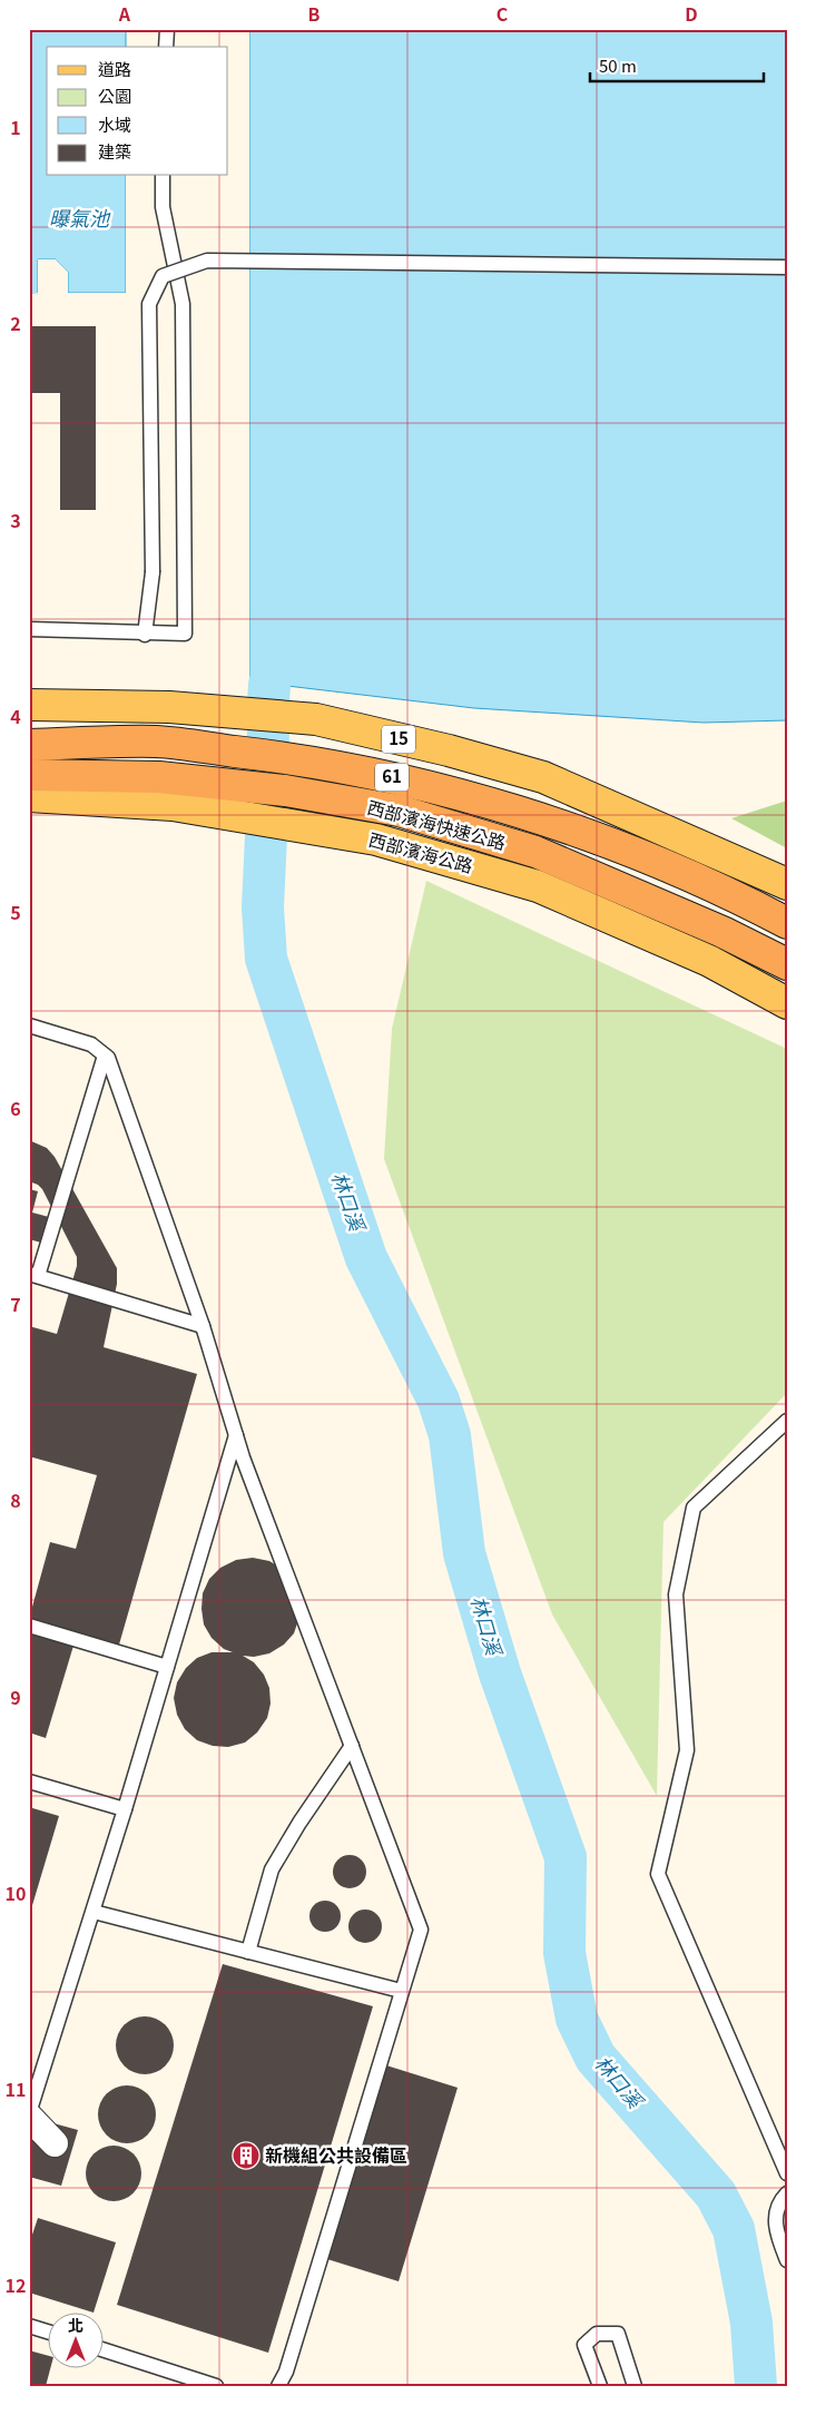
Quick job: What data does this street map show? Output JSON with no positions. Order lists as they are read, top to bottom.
{
  "streets": {
    "highway": ["61", "西部濱海快速公路"],
    "main road": ["15", "西部濱海公路"]
  },
  "water": ["曝氣池", "林口溪"],
  "places": {
    "building": ["新機組公共設備區"]
  },
  "legend": [
    "道路",
    "公園",
    "水域",
    "建築"
  ],
  "scale_bar": "50 m",
  "north": "top",
  "grid": {
    "columns": [
      "A",
      "B",
      "C",
      "D"
    ],
    "rows": [
      "1",
      "2",
      "3",
      "4",
      "5",
      "6",
      "7",
      "8",
      "9",
      "10",
      "11",
      "12"
    ]
  }
}
